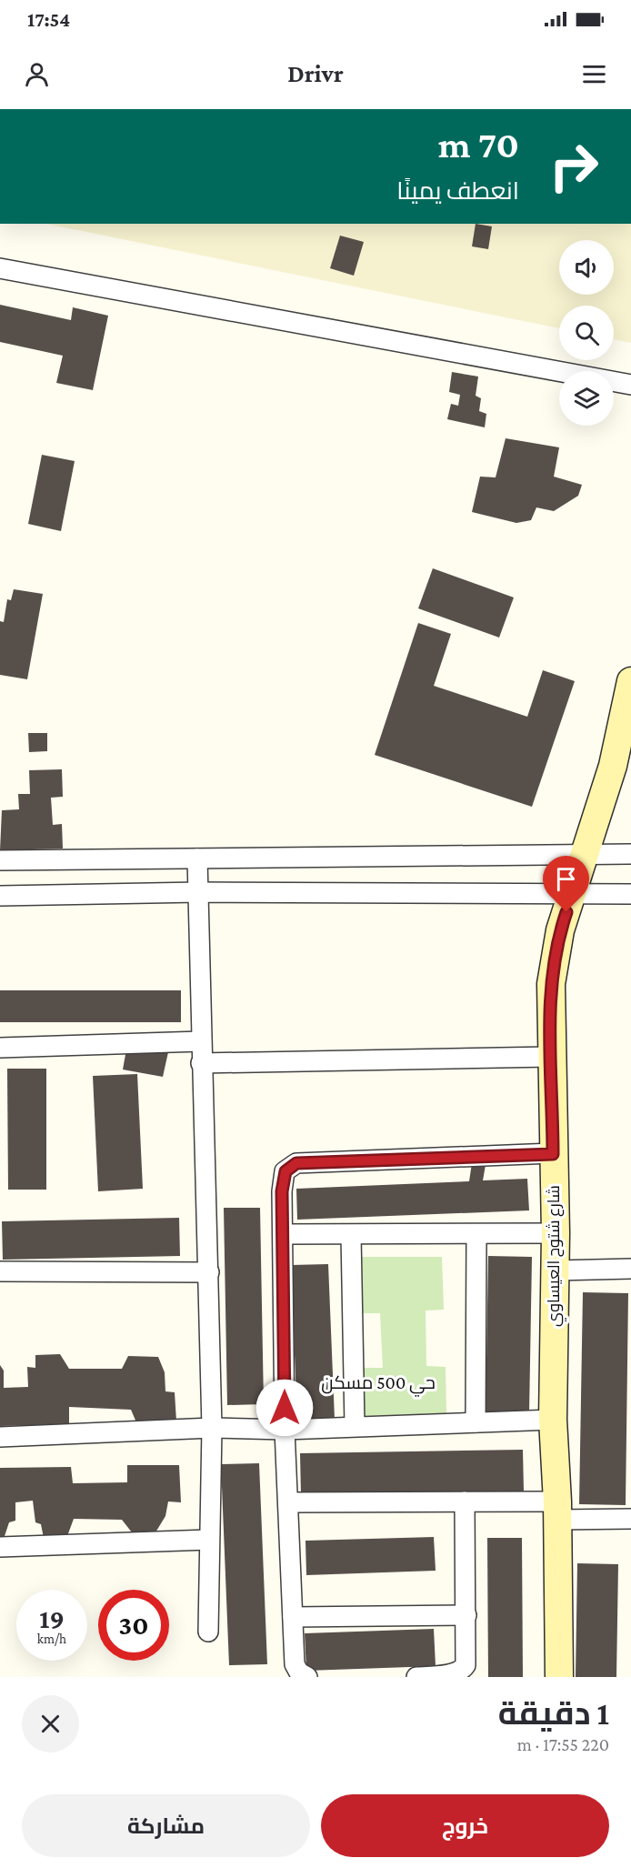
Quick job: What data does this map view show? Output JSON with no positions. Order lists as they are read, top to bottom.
{
  "streets": {
    "street": ["شارع شتوح العيساوي"]
  },
  "districts": ["حي 500 مسكن"],
  "page": {
    "status": "17:54",
    "header": "Drivr",
    "turn": ["70 m", "انعطف يمينًا"],
    "speed": "19 km/h",
    "limit": "30",
    "heading": ["1 دقيقة", "220 m · 17:55"],
    "buttons": ["خروج", "مشاركة"]
  }
}
